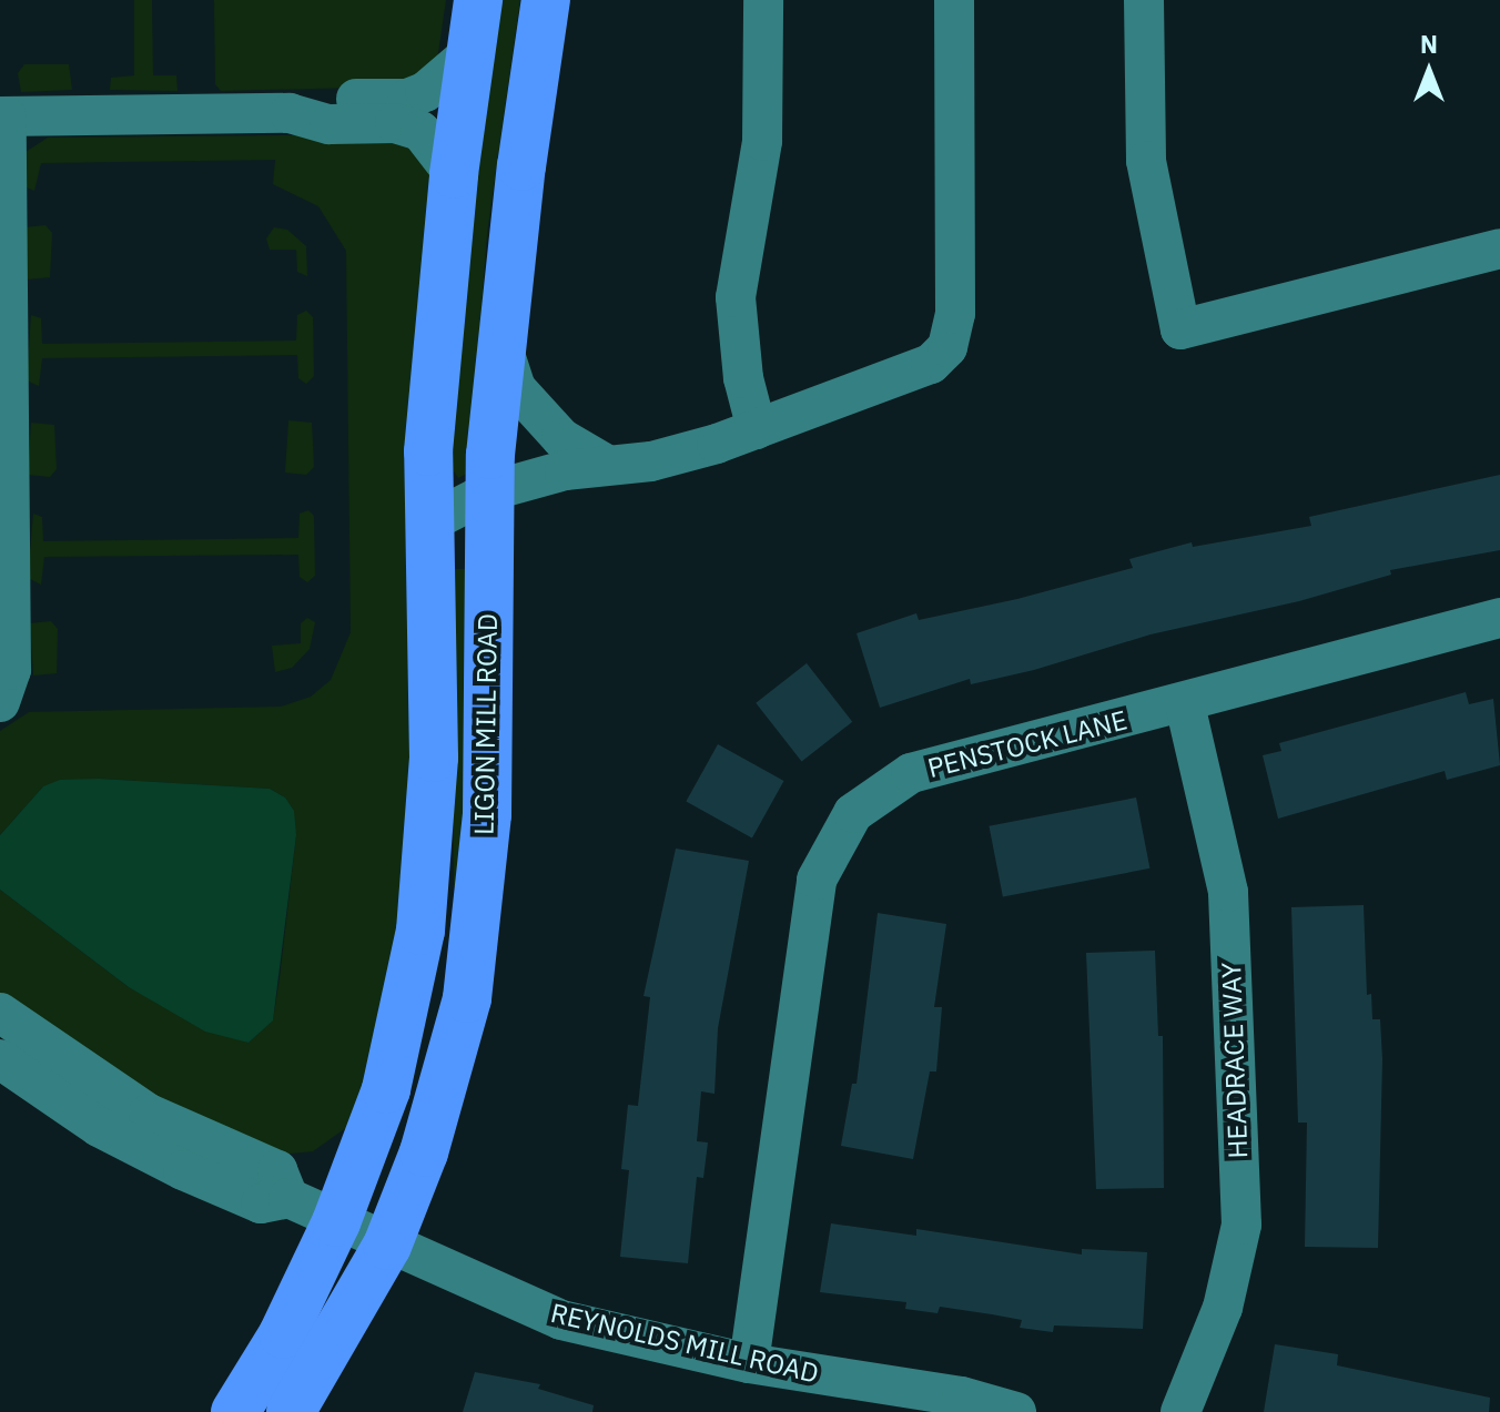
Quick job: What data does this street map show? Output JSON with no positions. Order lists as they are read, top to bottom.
{
  "streets": {
    "main road": ["LIGON MILL ROAD"],
    "street": ["PENSTOCK LANE", "HEADRACE WAY", "REYNOLDS MILL ROAD"]
  },
  "crossings": [
    ["LIGON MILL ROAD", "REYNOLDS MILL ROAD"],
    ["PENSTOCK LANE", "HEADRACE WAY"],
    ["PENSTOCK LANE", "REYNOLDS MILL ROAD"]
  ],
  "north": "top"
}
